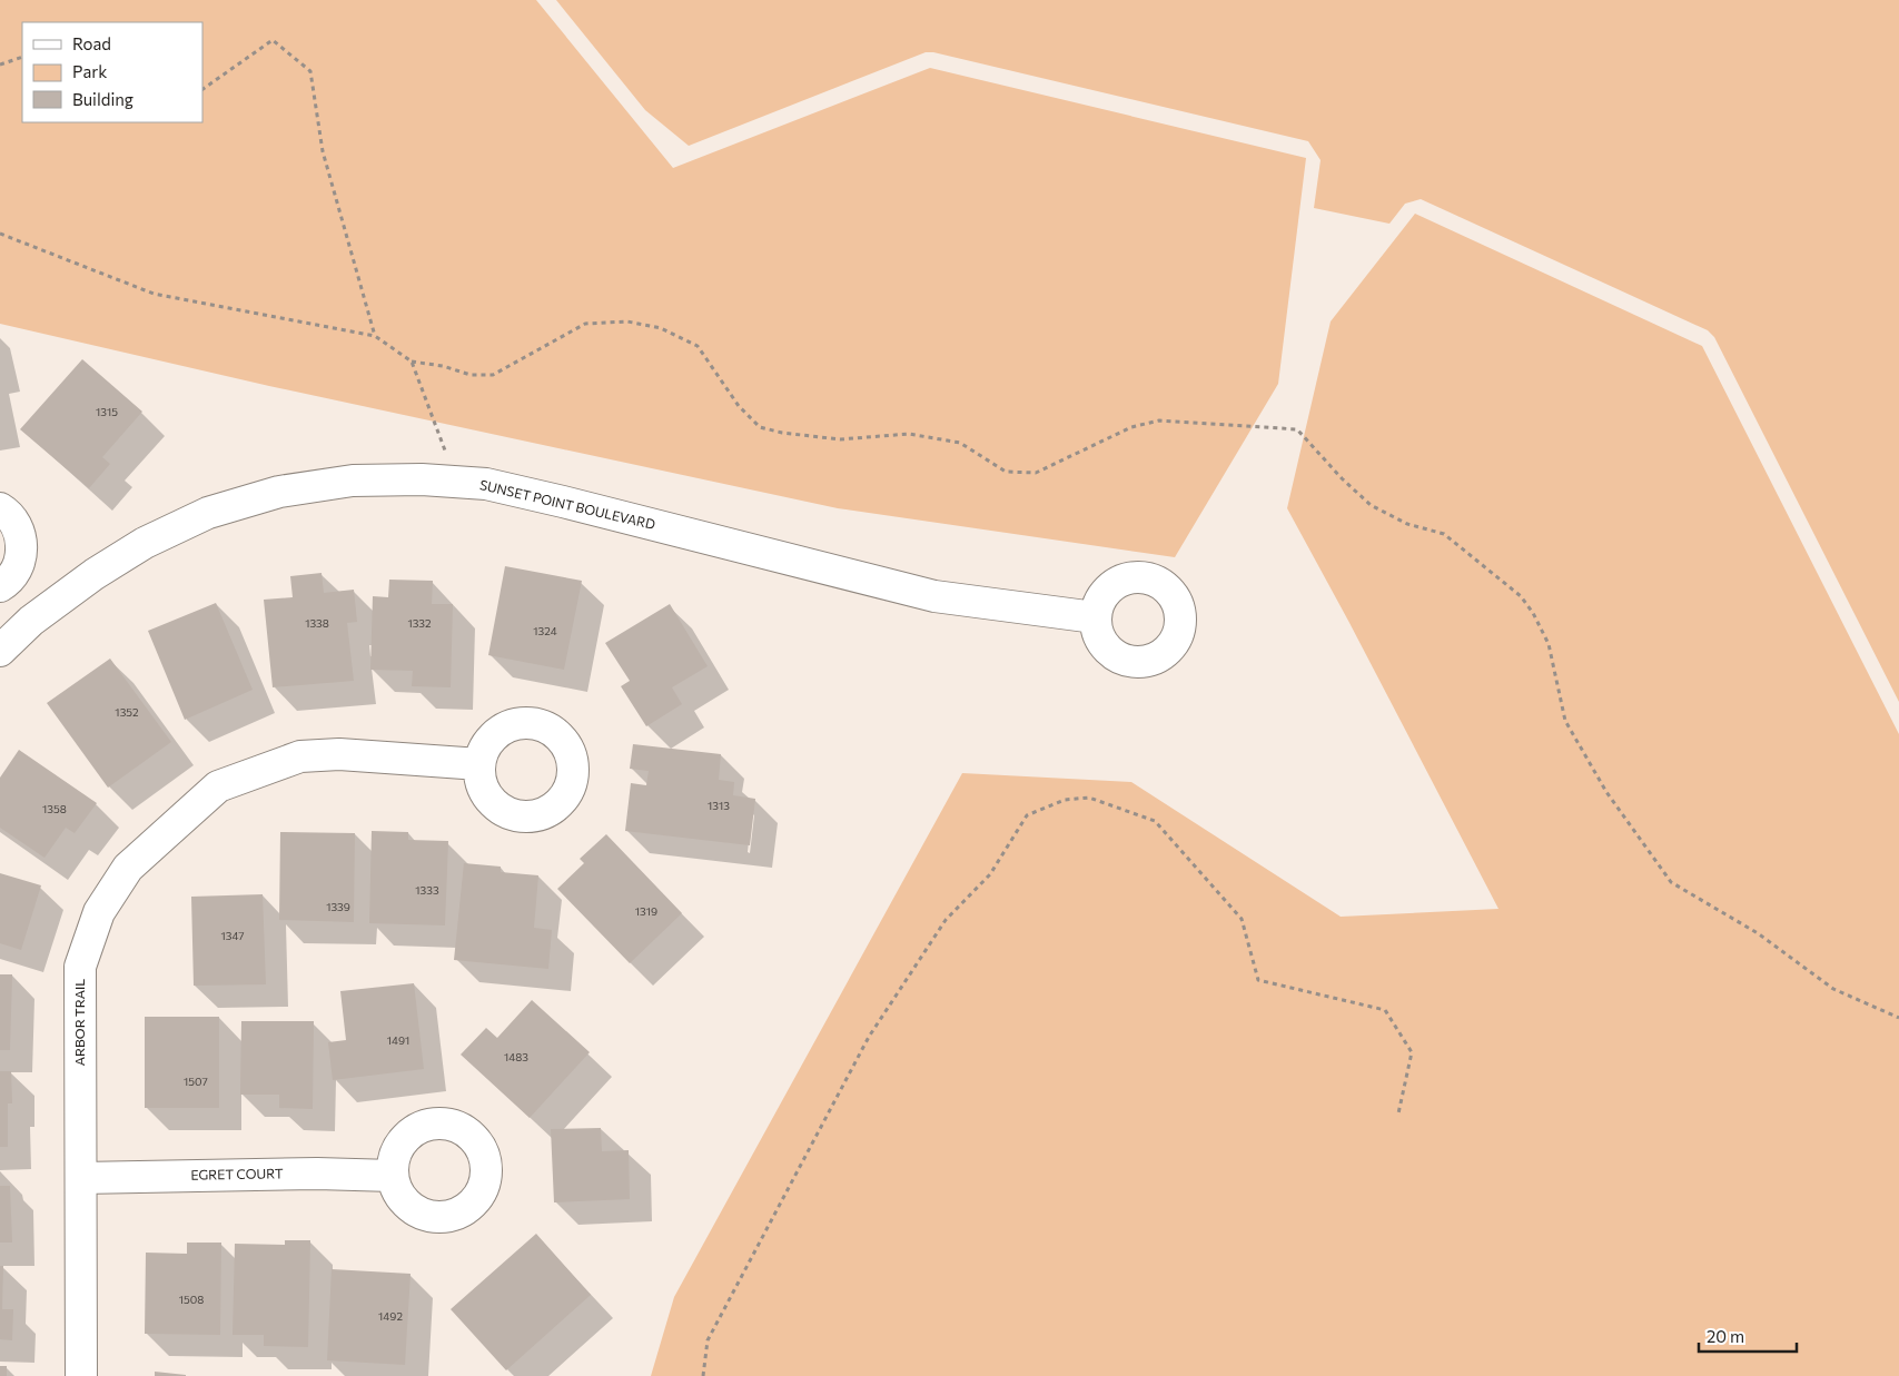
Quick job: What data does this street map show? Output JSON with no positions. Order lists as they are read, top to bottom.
{
  "streets": {
    "street": ["SUNSET POINT BOULEVARD", "ARBOR TRAIL", "EGRET COURT"]
  },
  "crossings": [
    ["ARBOR TRAIL", "EGRET COURT"]
  ],
  "house_numbers": [
    "1315",
    "1338",
    "1332",
    "1324",
    "1352",
    "1313",
    "1358",
    "1333",
    "1339",
    "1319",
    "1347",
    "1491",
    "1483",
    "1507",
    "1508",
    "1492"
  ],
  "legend": ["Road", "Park", "Building"],
  "scale_bar": "20 m"
}
